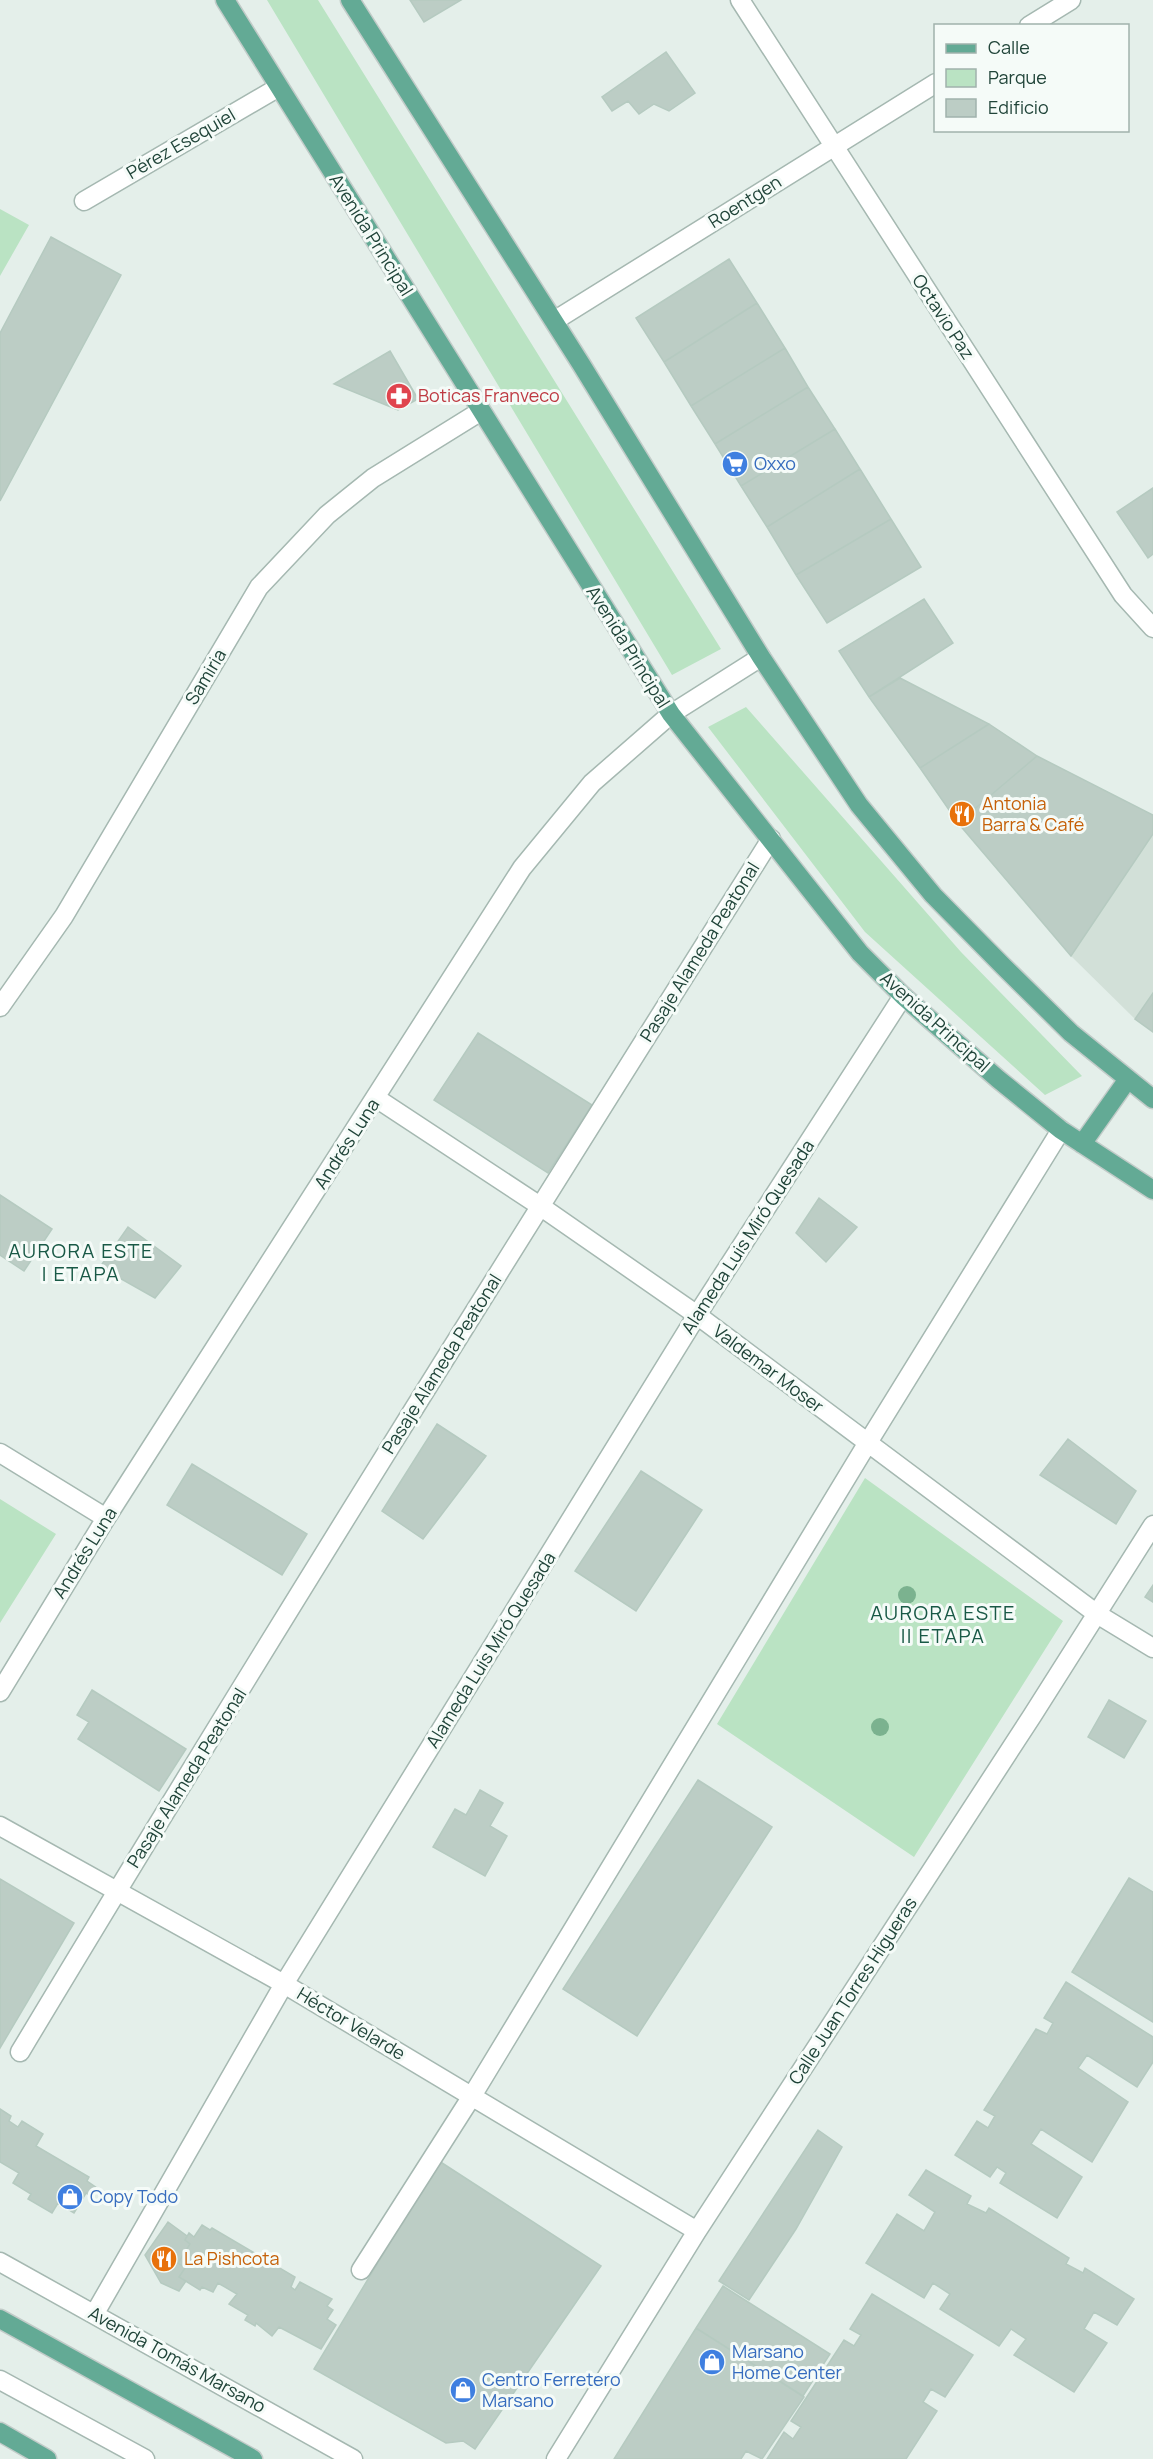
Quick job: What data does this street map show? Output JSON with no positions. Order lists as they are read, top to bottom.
{
  "streets": {
    "main road": ["Avenida Principal"],
    "street": [
      "Pérez Esequiel",
      "Roentgen",
      "Octavio Paz",
      "Samiria",
      "Pasaje Alameda Peatonal",
      "Andrés Luna",
      "Alameda Luis Miró Quesada",
      "Valdemar Moser",
      "Calle Juan Torres Higueras",
      "Héctor Velarde",
      "Avenida Tomás Marsano"
    ]
  },
  "crossings": [
    ["Pérez Esequiel", "Avenida Principal"],
    ["Roentgen", "Octavio Paz"],
    ["Avenida Principal", "Samiria"],
    ["Avenida Principal", "Pasaje Alameda Peatonal"],
    ["Avenida Principal", "Andrés Luna"],
    ["Avenida Principal", "Alameda Luis Miró Quesada"],
    ["Pasaje Alameda Peatonal", "Valdemar Moser"],
    ["Pasaje Alameda Peatonal", "Héctor Velarde"],
    ["Andrés Luna", "Valdemar Moser"],
    ["Alameda Luis Miró Quesada", "Valdemar Moser"],
    ["Alameda Luis Miró Quesada", "Héctor Velarde"],
    ["Alameda Luis Miró Quesada", "Avenida Tomás Marsano"],
    ["Valdemar Moser", "Calle Juan Torres Higueras"],
    ["Calle Juan Torres Higueras", "Héctor Velarde"]
  ],
  "districts": ["AURORA ESTE I ETAPA", "AURORA ESTE II ETAPA"],
  "places": {
    "pharmacy": ["Boticas Franveco"],
    "supermarket": ["Oxxo"],
    "restaurant": ["Antonia Barra & Café", "La Pishcota"],
    "shop": ["Copy Todo", "Marsano Home Center", "Centro Ferretero Marsano"]
  },
  "legend": ["Calle", "Parque", "Edificio"]
}
